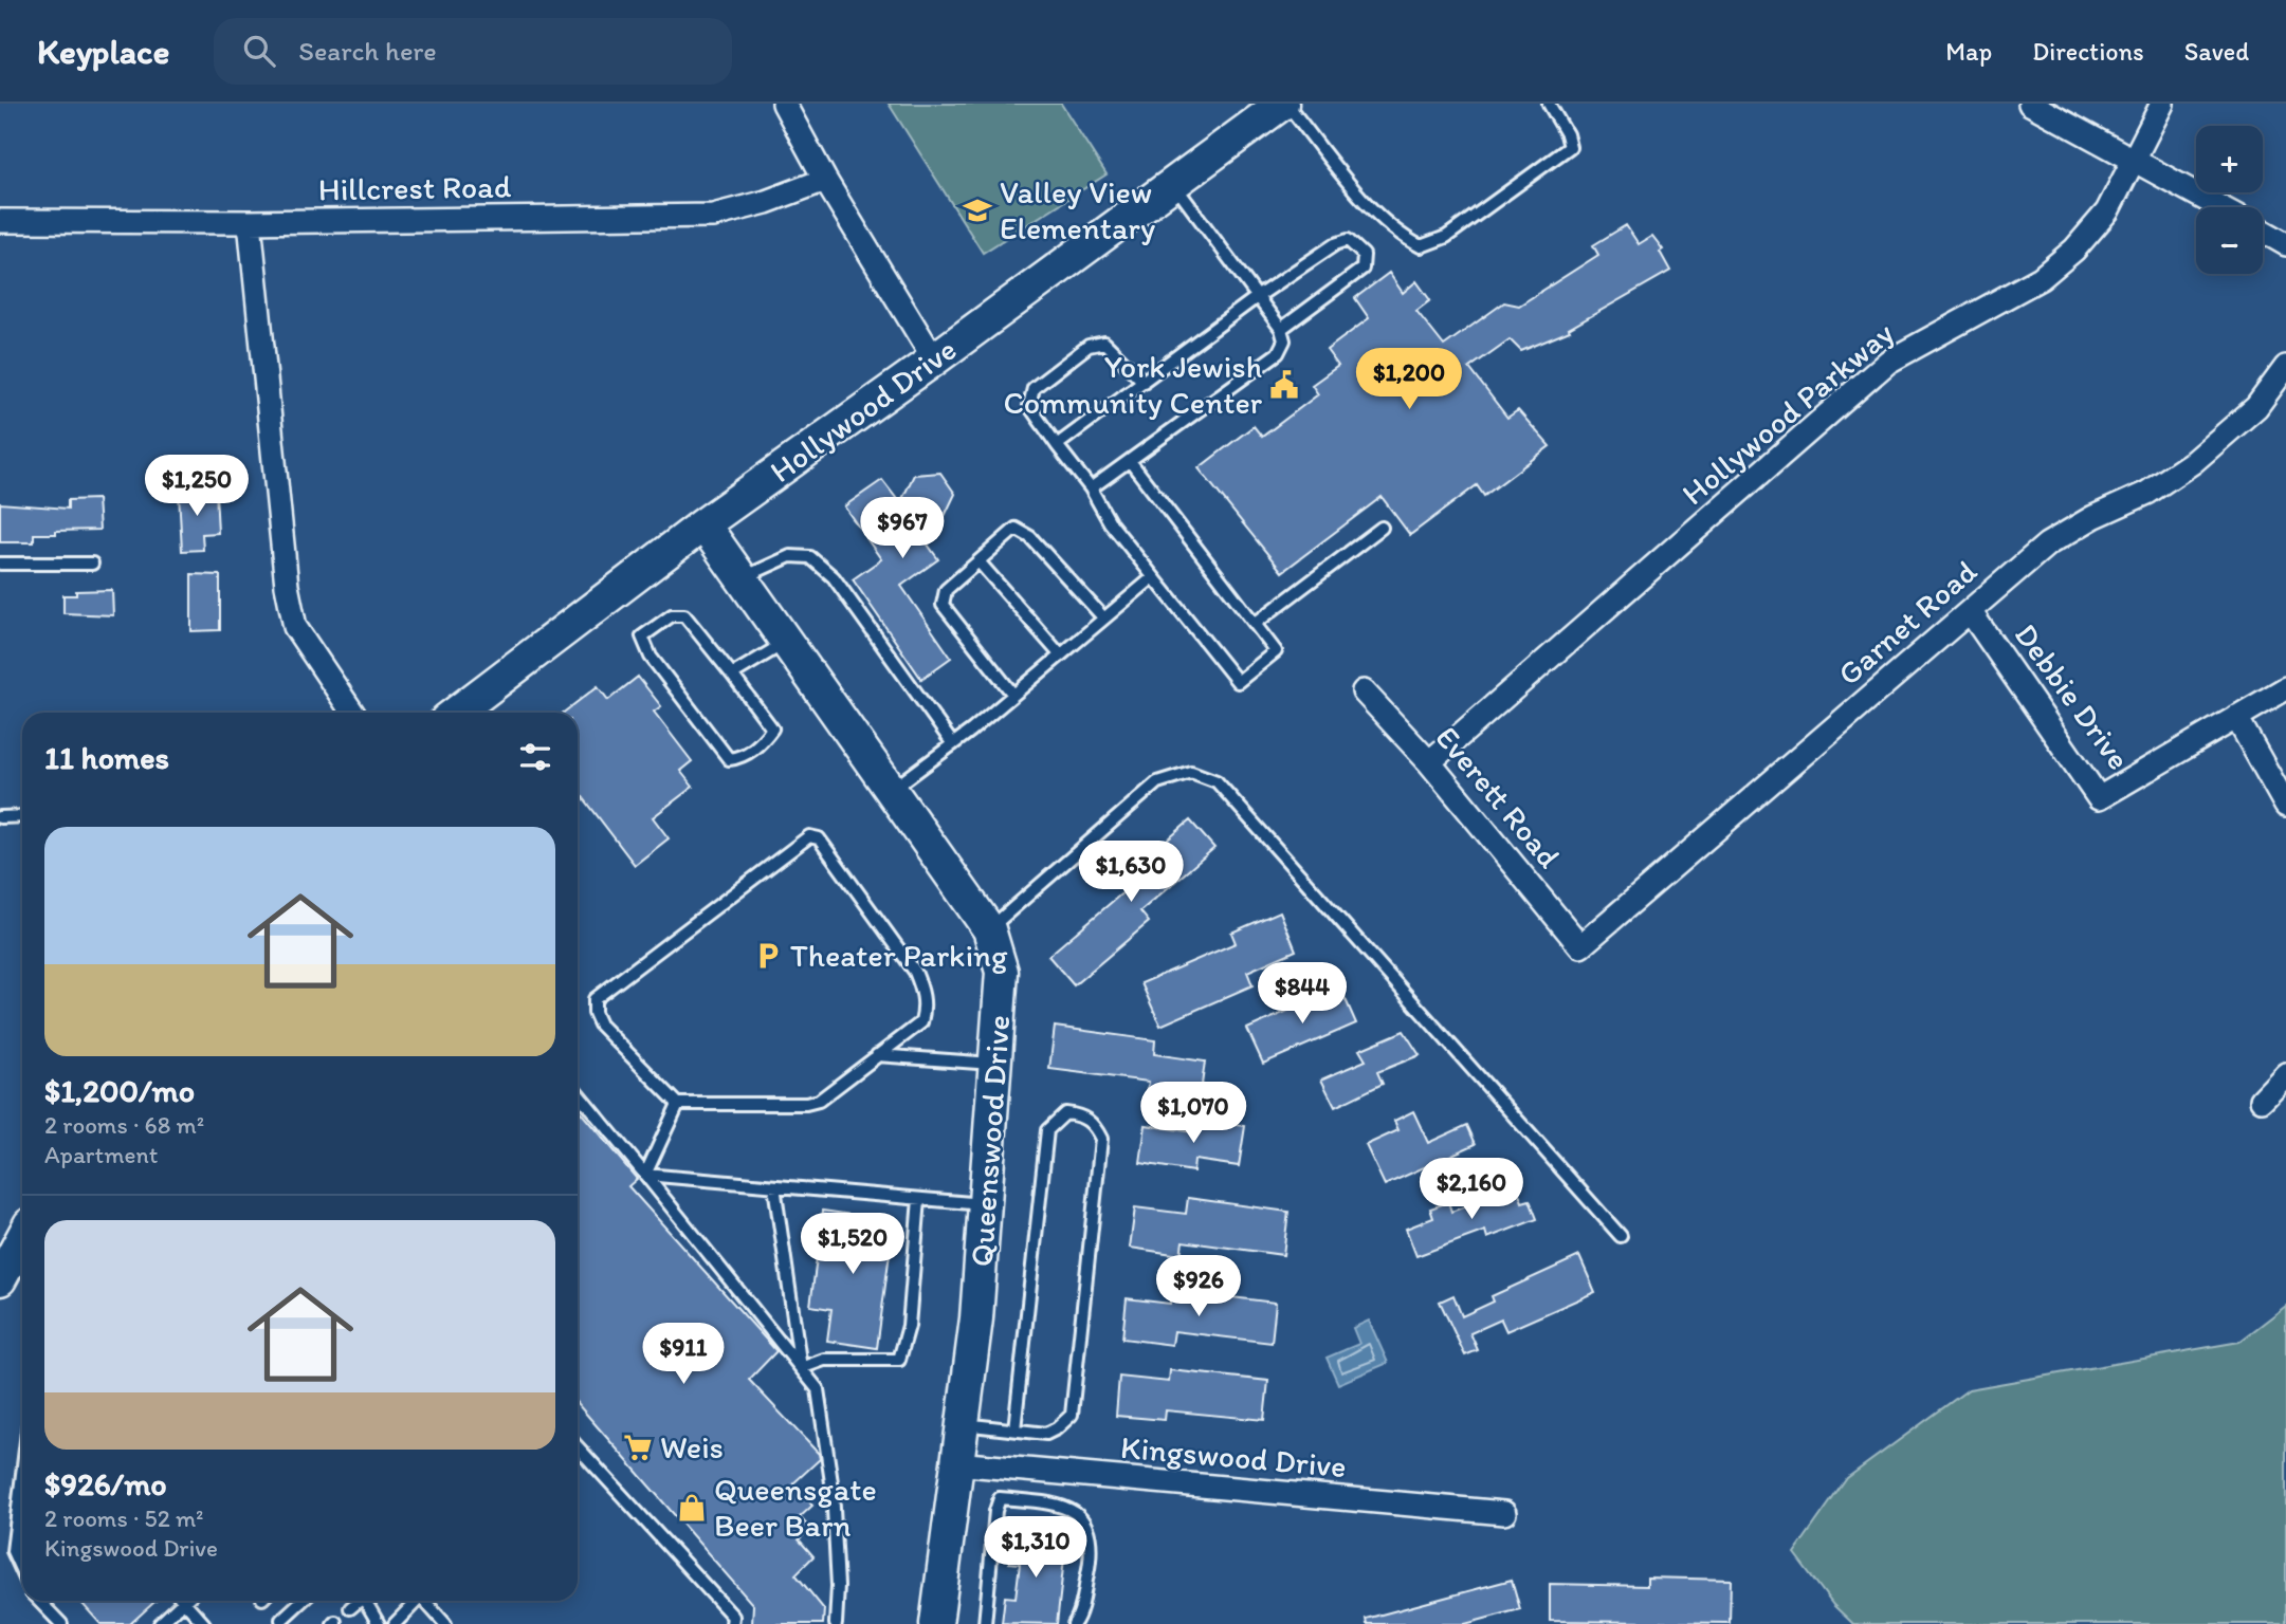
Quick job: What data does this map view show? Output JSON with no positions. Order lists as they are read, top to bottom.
{
  "streets": {
    "street": [
      "Hillcrest Road",
      "Hollywood Drive",
      "Hollywood Parkway",
      "Garnet Road",
      "Debbie Drive",
      "Everett Road",
      "Queenswood Drive",
      "Kingswood Drive"
    ]
  },
  "crossings": [
    ["Hollywood Drive", "Queenswood Drive"],
    ["Hollywood Parkway", "Everett Road"],
    ["Garnet Road", "Debbie Drive"],
    ["Garnet Road", "Everett Road"],
    ["Queenswood Drive", "Kingswood Drive"]
  ],
  "places": {
    "school or university": ["Valley View Elementary"],
    "public building": ["York Jewish Community Center"],
    "parking": ["Theater Parking"],
    "supermarket": ["Weis"],
    "shop": ["Queensgate Beer Barn"]
  },
  "page": {
    "header": "Keyplace",
    "search": "Search here",
    "nav": ["Map", "Directions", "Saved"],
    "map_buttons": ["+", "−"],
    "price": [
      "$1,200",
      "$1,250",
      "$967",
      "$1,630",
      "$844",
      "$1,070",
      "$2,160",
      "$1,520",
      "$926",
      "$911",
      "$1,310"
    ],
    "heading": "11 homes",
    "list": [
      {
        "name": "$1,200/mo",
        "note": "2 rooms · 68 m² · Apartment"
      },
      {
        "name": "$926/mo",
        "note": "2 rooms · 52 m² · Kingswood Drive"
      }
    ]
  }
}
